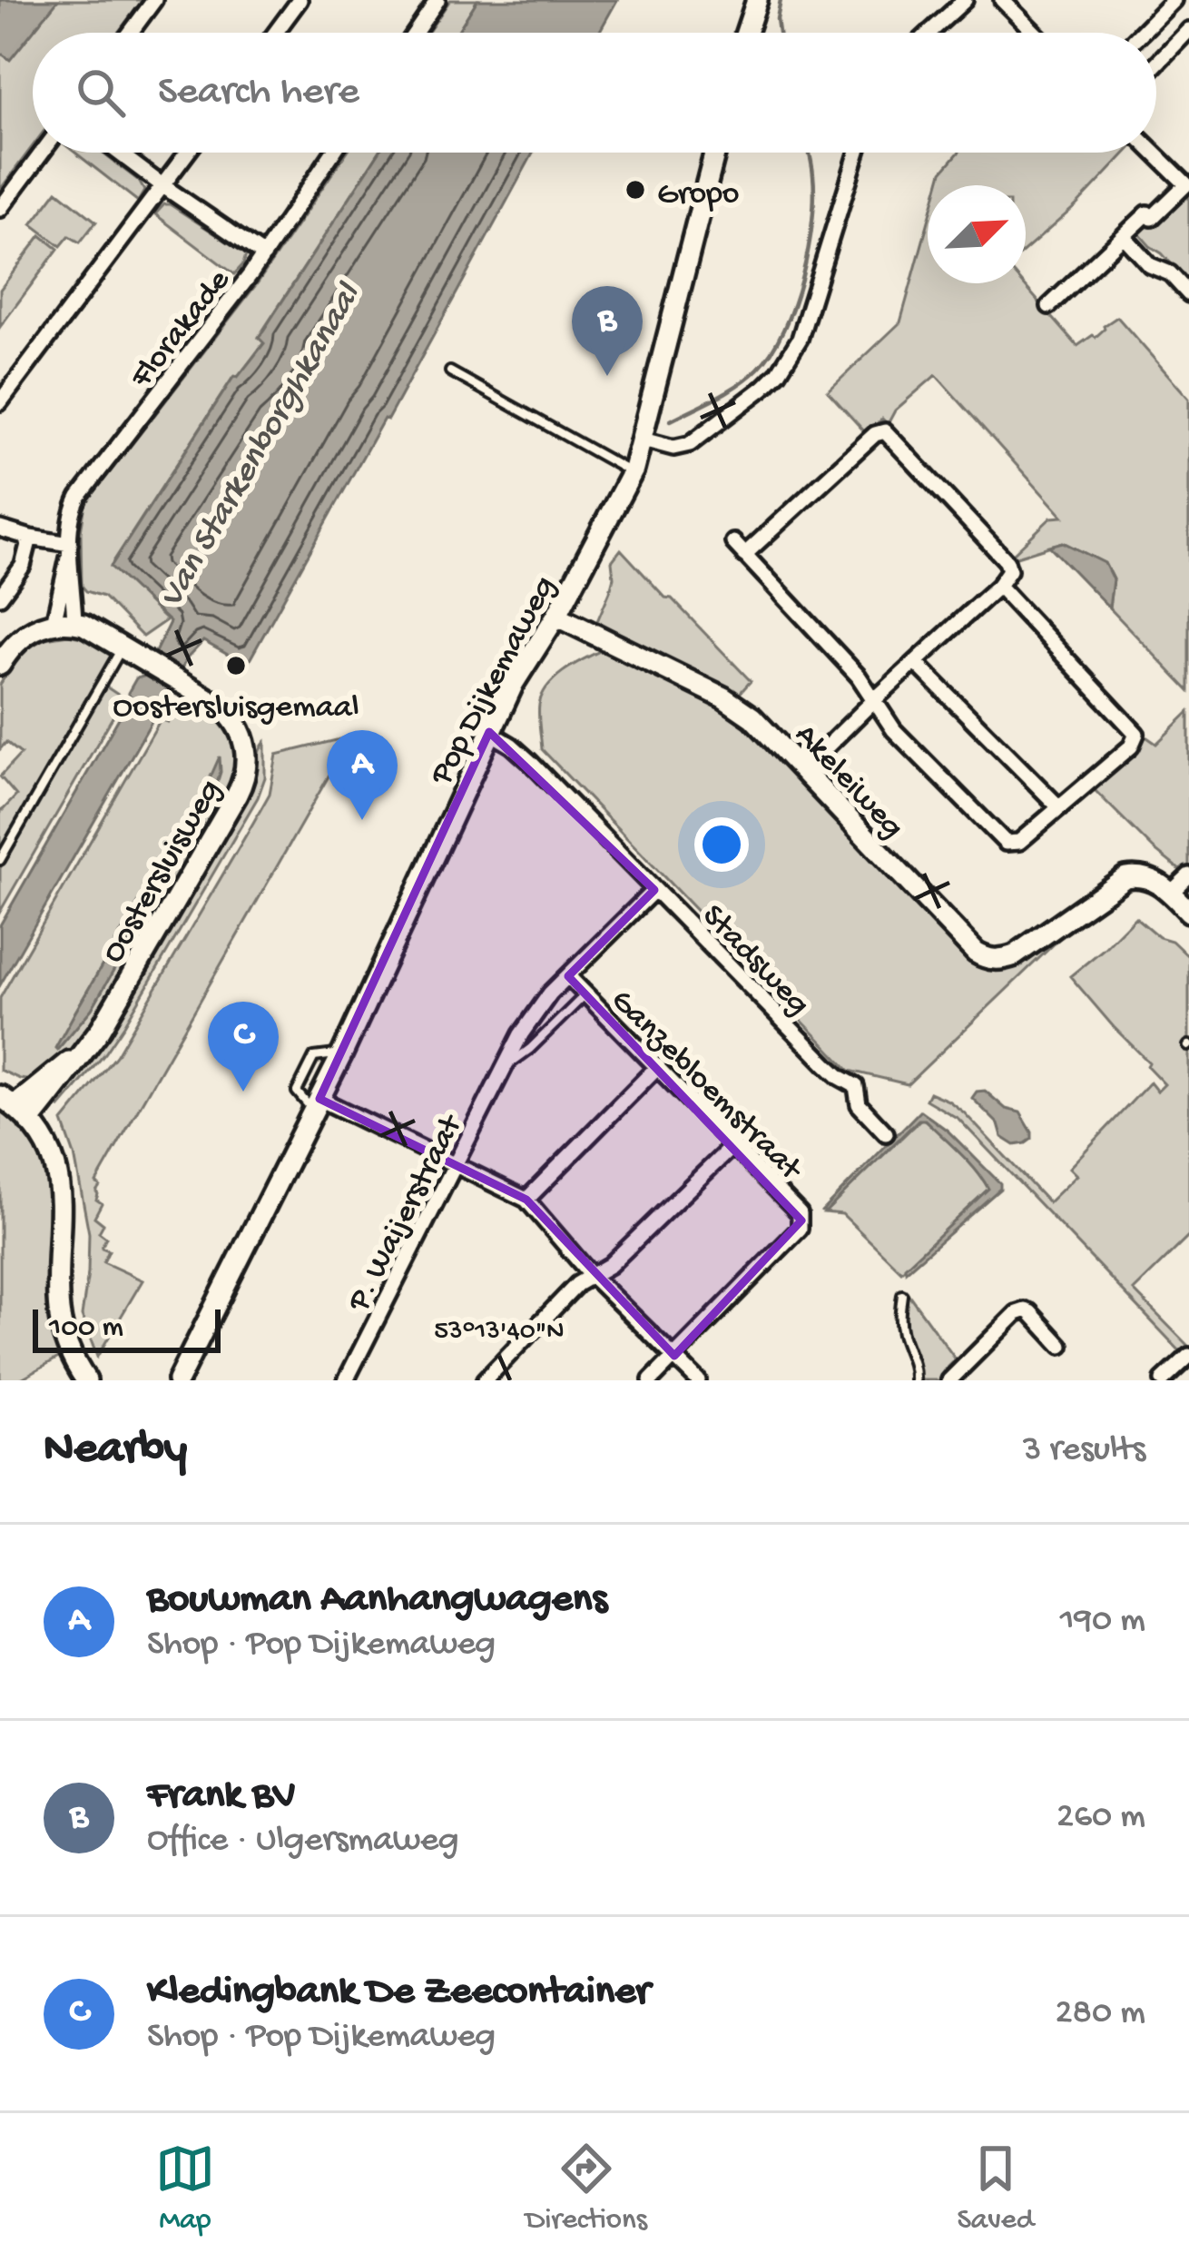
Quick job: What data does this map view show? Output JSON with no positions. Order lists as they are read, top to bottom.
{
  "streets": {
    "street": [
      "Florakade",
      "Pop Dijkemaweg",
      "Akeleiweg",
      "Oostersluisweg",
      "Stadsweg",
      "Ganzebloemstraat",
      "P. Waijerstraat"
    ]
  },
  "crossings": [
    ["Florakade", "Oostersluisweg"],
    ["Pop Dijkemaweg", "Akeleiweg"],
    ["Pop Dijkemaweg", "Stadsweg"],
    ["Stadsweg", "P. Waijerstraat"],
    ["Ganzebloemstraat", "P. Waijerstraat"]
  ],
  "water": ["Van Starkenborghkanaal"],
  "places": ["Gropo", "Oostersluisgemaal"],
  "scale_bar": "100 m",
  "north": "top right",
  "page": {
    "search": "Search here",
    "pins": ["B", "A", "C"],
    "scale": "100 m",
    "heading": ["Nearby", "3 results"],
    "list": [
      {
        "mark": "A",
        "name": "Bouwman Aanhangwagens",
        "note": "Shop · Pop Dijkemaweg",
        "value": "190 m"
      },
      {
        "mark": "B",
        "name": "Frank BV",
        "note": "Office · Ulgersmaweg",
        "value": "260 m"
      },
      {
        "mark": "C",
        "name": "Kledingbank De Zeecontainer",
        "note": "Shop · Pop Dijkemaweg",
        "value": "280 m"
      }
    ],
    "nav": ["Map", "Directions", "Saved"]
  },
  "coordinates": ["53°13'40\"N"]
}
